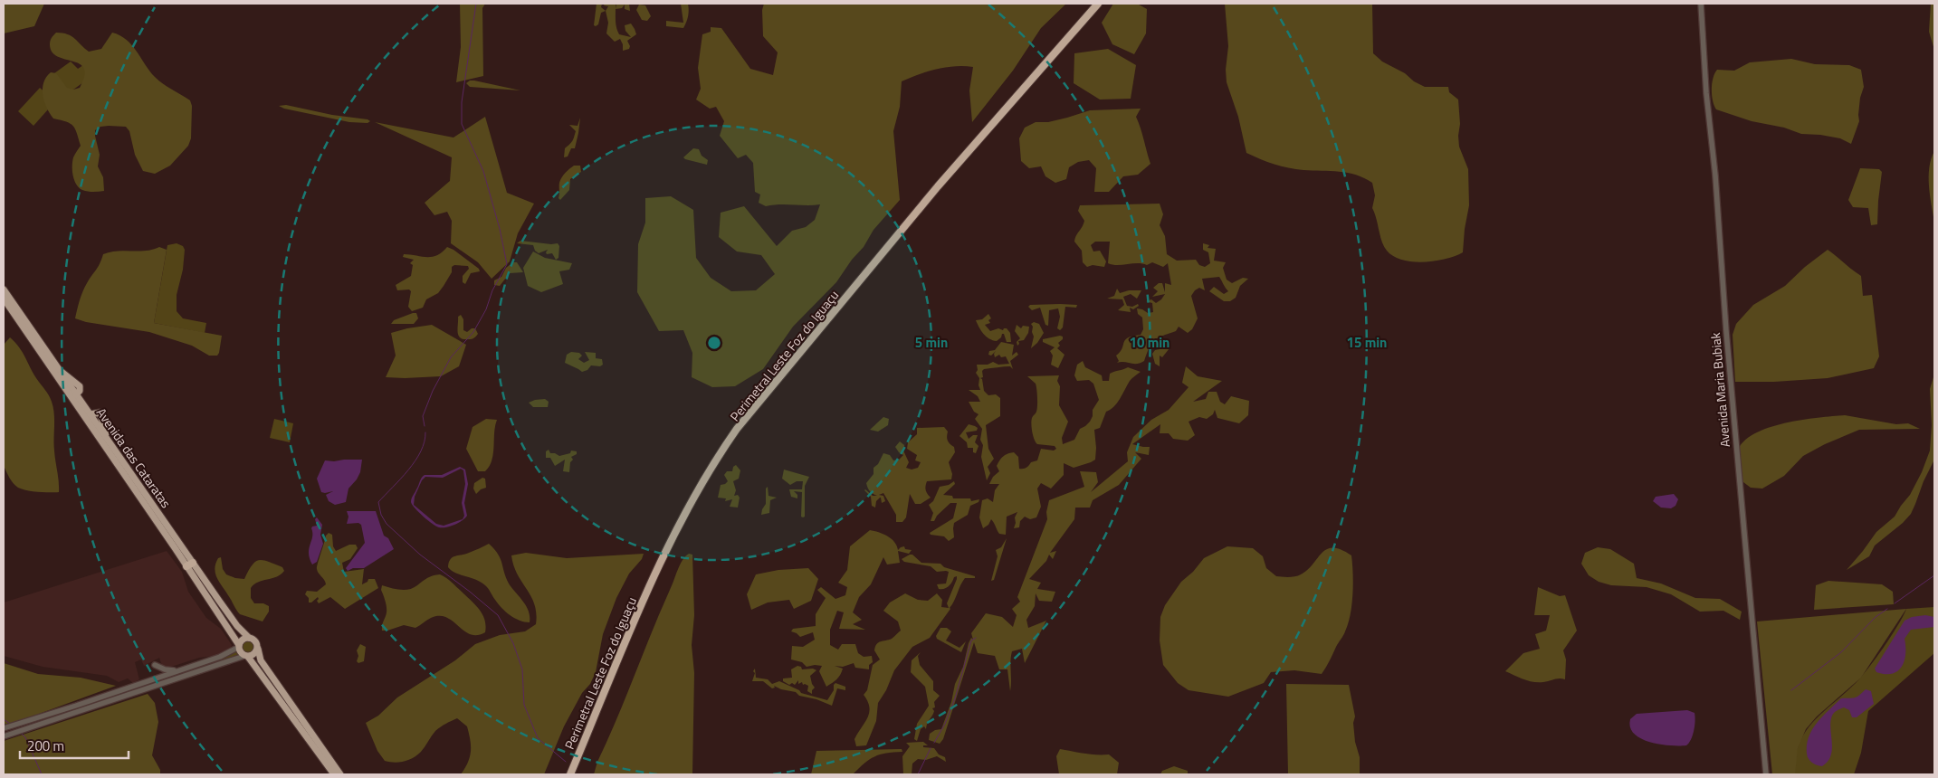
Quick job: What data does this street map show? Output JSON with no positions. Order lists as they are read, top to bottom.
{
  "streets": {
    "highway": ["Perimetral Leste Foz do Iguaçu"],
    "main road": ["Avenida das Cataratas"],
    "street": ["Avenida Maria Bubiak"]
  },
  "scale_bar": "200 m",
  "rings": ["5 min", "10 min", "15 min"]
}
